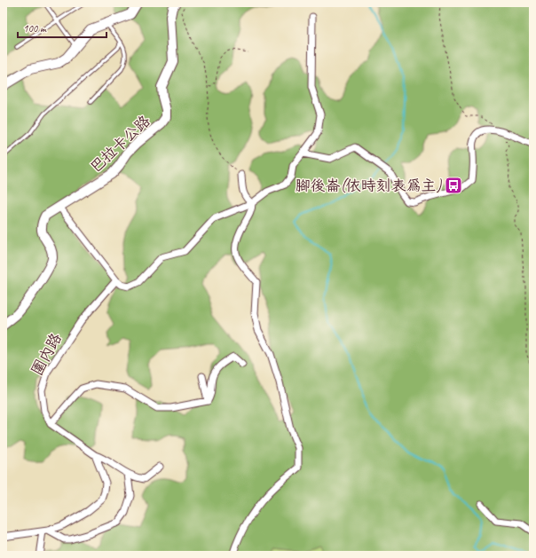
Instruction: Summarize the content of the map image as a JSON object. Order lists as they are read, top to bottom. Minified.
{"streets":{"main road":["巴拉卡公路"],"street":["圍內路"]},"places":{"bus stop":["腳後崙(依時刻表為主)"]},"scale_bar":"100 m"}
